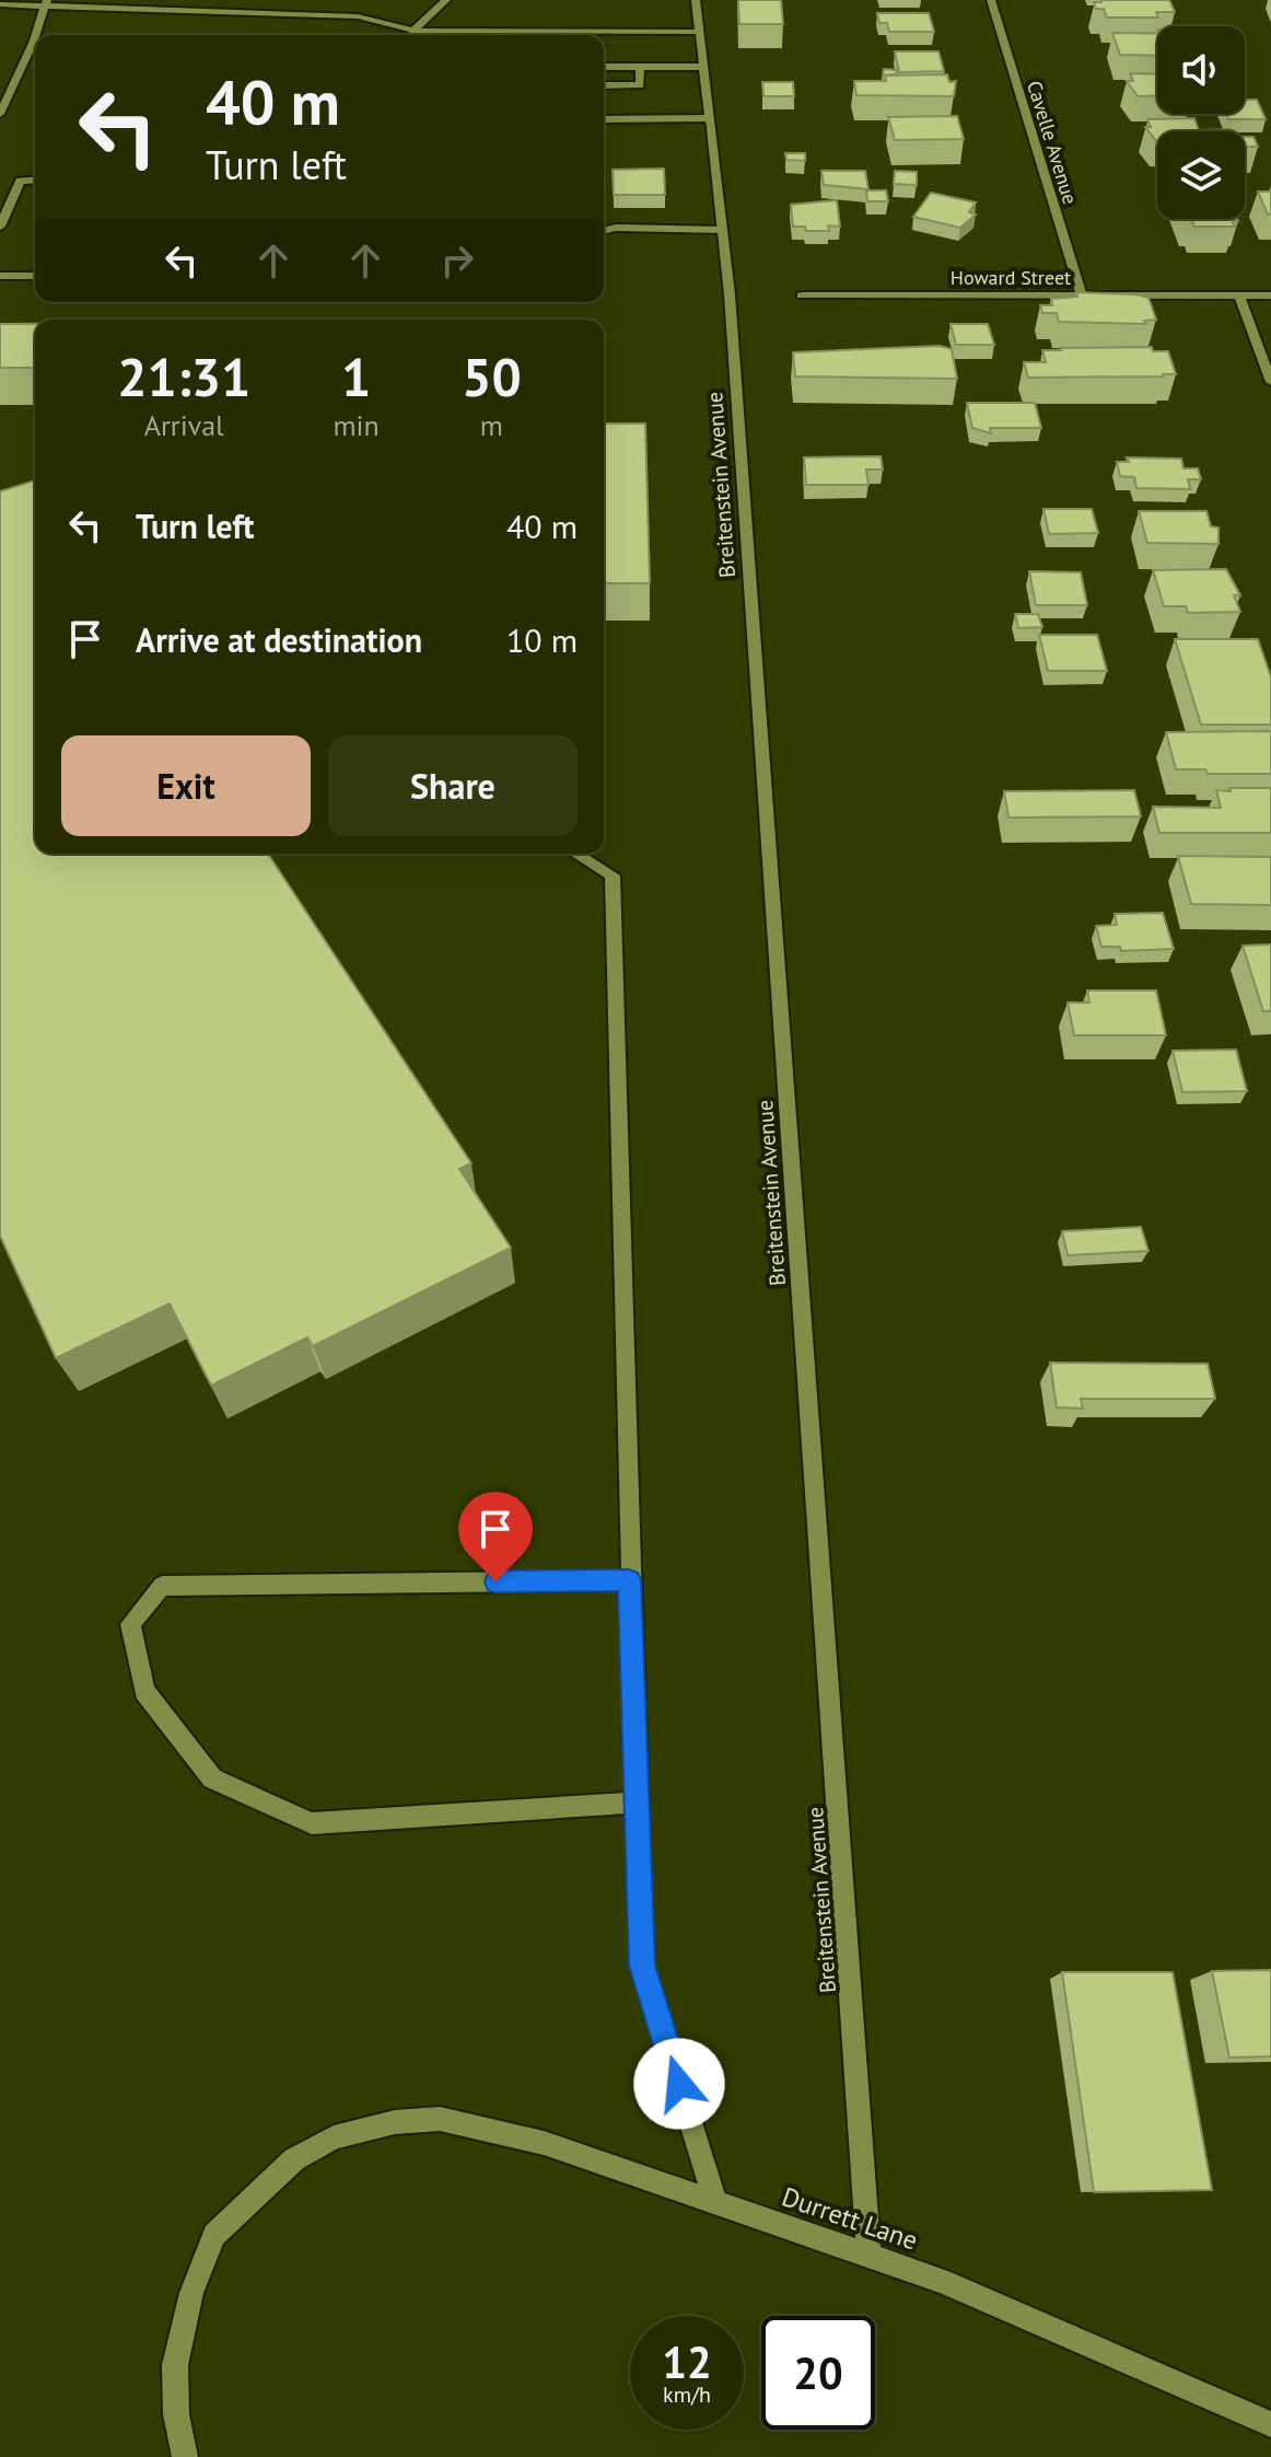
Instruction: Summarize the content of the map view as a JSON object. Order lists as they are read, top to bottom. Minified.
{"streets":{"street":["Cavelle Avenue","Howard Street","Breitenstein Avenue","Durrett Lane"]},"crossings":[["Cavelle Avenue","Howard Street"],["Breitenstein Avenue","Durrett Lane"]],"page":{"turn":["40 m","Turn left"],"eta":["21:31","Arrival","1","min","50","m"],"list":[{"name":"Turn left","value":"40 m"},{"name":"Arrive at destination","value":"10 m"}],"buttons":["Exit","Share"],"speed":"12 km/h","limit":"20"}}
